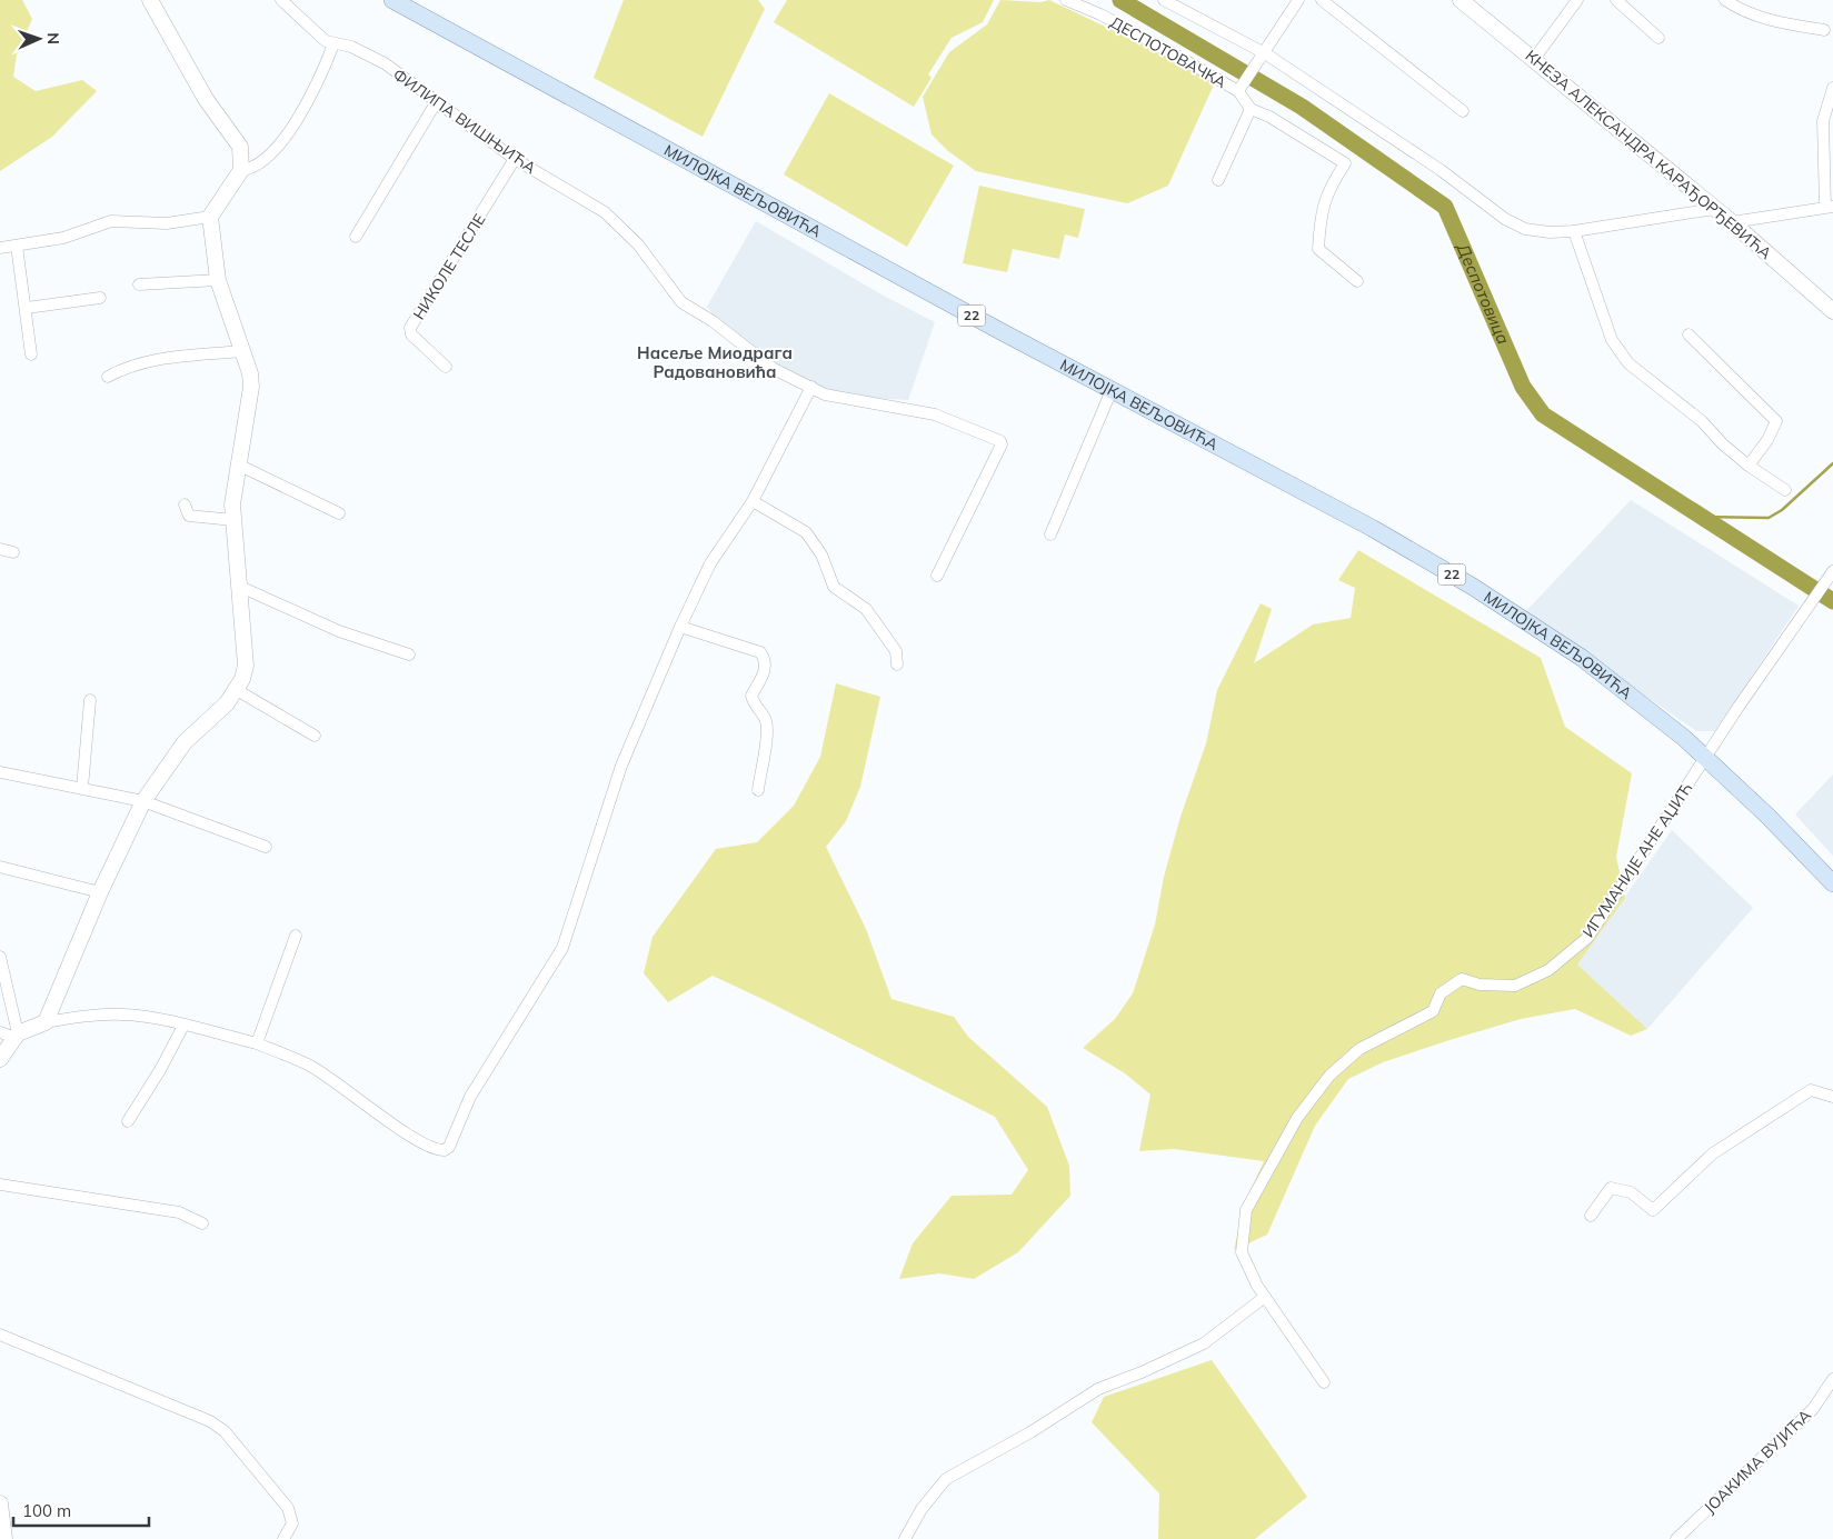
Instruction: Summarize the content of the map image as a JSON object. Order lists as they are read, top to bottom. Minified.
{"streets":{"main road":["МИЛОЈКА ВЕЉОВИЋА","22"],"street":["ДЕСПОТОВАЧКА","ФИЛИПА ВИШЊИЋА","КНЕЗА АЛЕКСАНДРА КАРАЂОРЂЕВИЋА","НИКОЛЕ ТЕСЛЕ","ИГУМАНИЈЕ АНЕ АЏИЋ","ЈОАКИМА ВУЈИЋА"]},"crossings":[["ФИЛИПА ВИШЊИЋА","НИКОЛЕ ТЕСЛЕ"],["МИЛОЈКА ВЕЉОВИЋА","ИГУМАНИЈЕ АНЕ АЏИЋ"]],"districts":["Насеље Миодрага Радовановића"],"water":["Деспотовица"],"scale_bar":"100 m","north":"right"}
